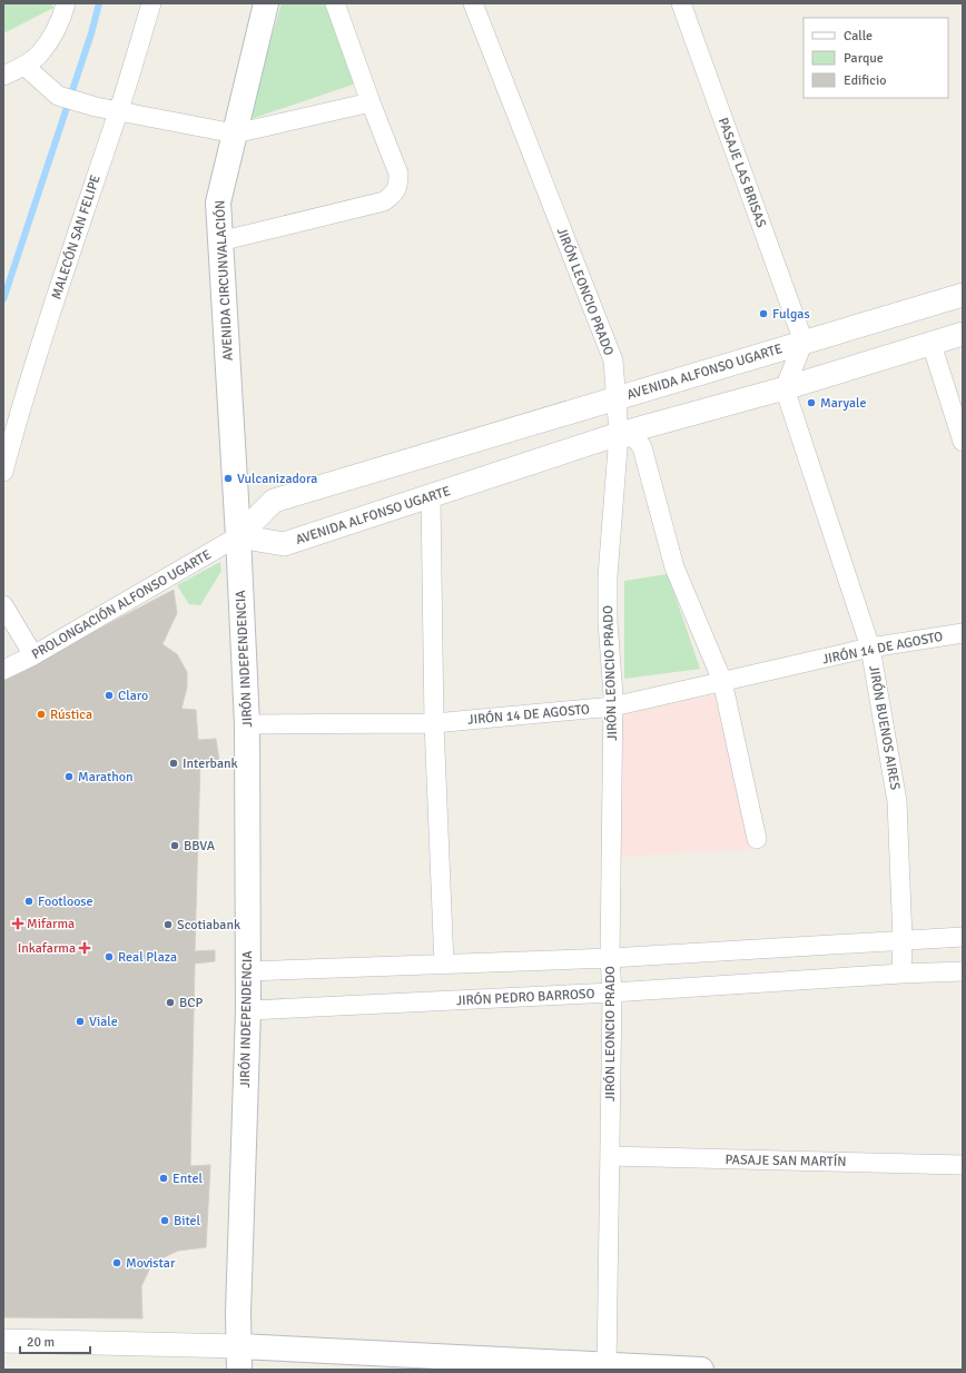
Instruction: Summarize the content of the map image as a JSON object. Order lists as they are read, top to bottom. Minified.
{"streets":{"main road":["AVENIDA CIRCUNVALACIÓN","JIRÓN INDEPENDENCIA"],"street":["PASAJE LAS BRISAS","MALECÓN SAN FELIPE","JIRÓN LEONCIO PRADO","AVENIDA ALFONSO UGARTE","PROLONGACIÓN ALFONSO UGARTE","JIRÓN 14 DE AGOSTO","JIRÓN BUENOS AIRES","JIRÓN PEDRO BARROSO","PASAJE SAN MARTÍN"]},"crossings":[["PASAJE LAS BRISAS","AVENIDA ALFONSO UGARTE"],["AVENIDA CIRCUNVALACIÓN","AVENIDA ALFONSO UGARTE"],["AVENIDA CIRCUNVALACIÓN","PROLONGACIÓN ALFONSO UGARTE"],["AVENIDA CIRCUNVALACIÓN","JIRÓN INDEPENDENCIA"],["JIRÓN LEONCIO PRADO","AVENIDA ALFONSO UGARTE"],["JIRÓN LEONCIO PRADO","JIRÓN 14 DE AGOSTO"],["JIRÓN LEONCIO PRADO","JIRÓN PEDRO BARROSO"],["JIRÓN LEONCIO PRADO","PASAJE SAN MARTÍN"],["AVENIDA ALFONSO UGARTE","PROLONGACIÓN ALFONSO UGARTE"],["AVENIDA ALFONSO UGARTE","JIRÓN INDEPENDENCIA"],["AVENIDA ALFONSO UGARTE","JIRÓN BUENOS AIRES"],["PROLONGACIÓN ALFONSO UGARTE","JIRÓN INDEPENDENCIA"],["JIRÓN 14 DE AGOSTO","JIRÓN INDEPENDENCIA"],["JIRÓN 14 DE AGOSTO","JIRÓN BUENOS AIRES"],["JIRÓN INDEPENDENCIA","JIRÓN PEDRO BARROSO"],["JIRÓN BUENOS AIRES","JIRÓN PEDRO BARROSO"]],"places":{"other":["Fulgas","Maryale","Vulcanizadora","Claro","Rústica","Interbank","Marathon","BBVA","Footloose","Scotiabank","Real Plaza","BCP","Viale","Entel","Bitel","Movistar"],"health":["Mifarma","Inkafarma"]},"legend":["Calle","Parque","Edificio"],"scale_bar":"20 m"}
